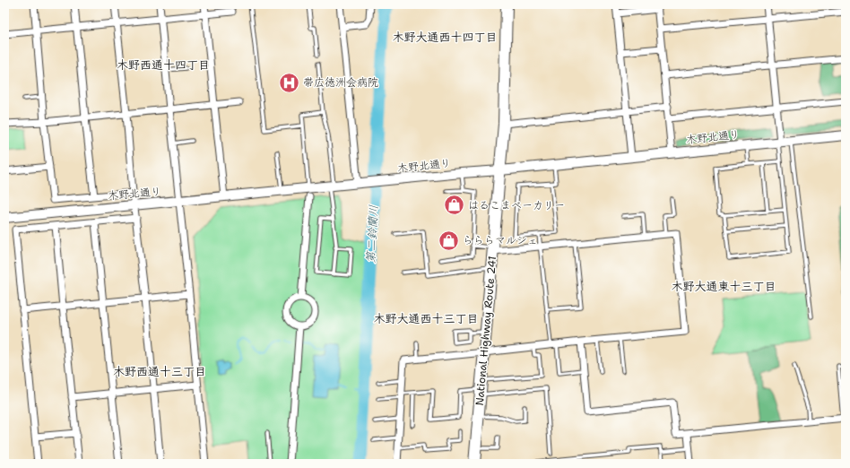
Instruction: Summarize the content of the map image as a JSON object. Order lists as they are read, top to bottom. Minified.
{"streets":{"highway":["National Highway Route 241"],"street":["木野北通り"]},"crossings":[["木野北通り","National Highway Route 241"]],"districts":["木野大通西十四丁目","木野西通十四丁目","木野大通東十三丁目","木野大通西十三丁目","木野西通十三丁目"],"water":["第二鈴蘭川"],"places":{"hospital":["帯広徳洲会病院"],"shop":["はるこまベーカリー","らららマルシェ"]}}
